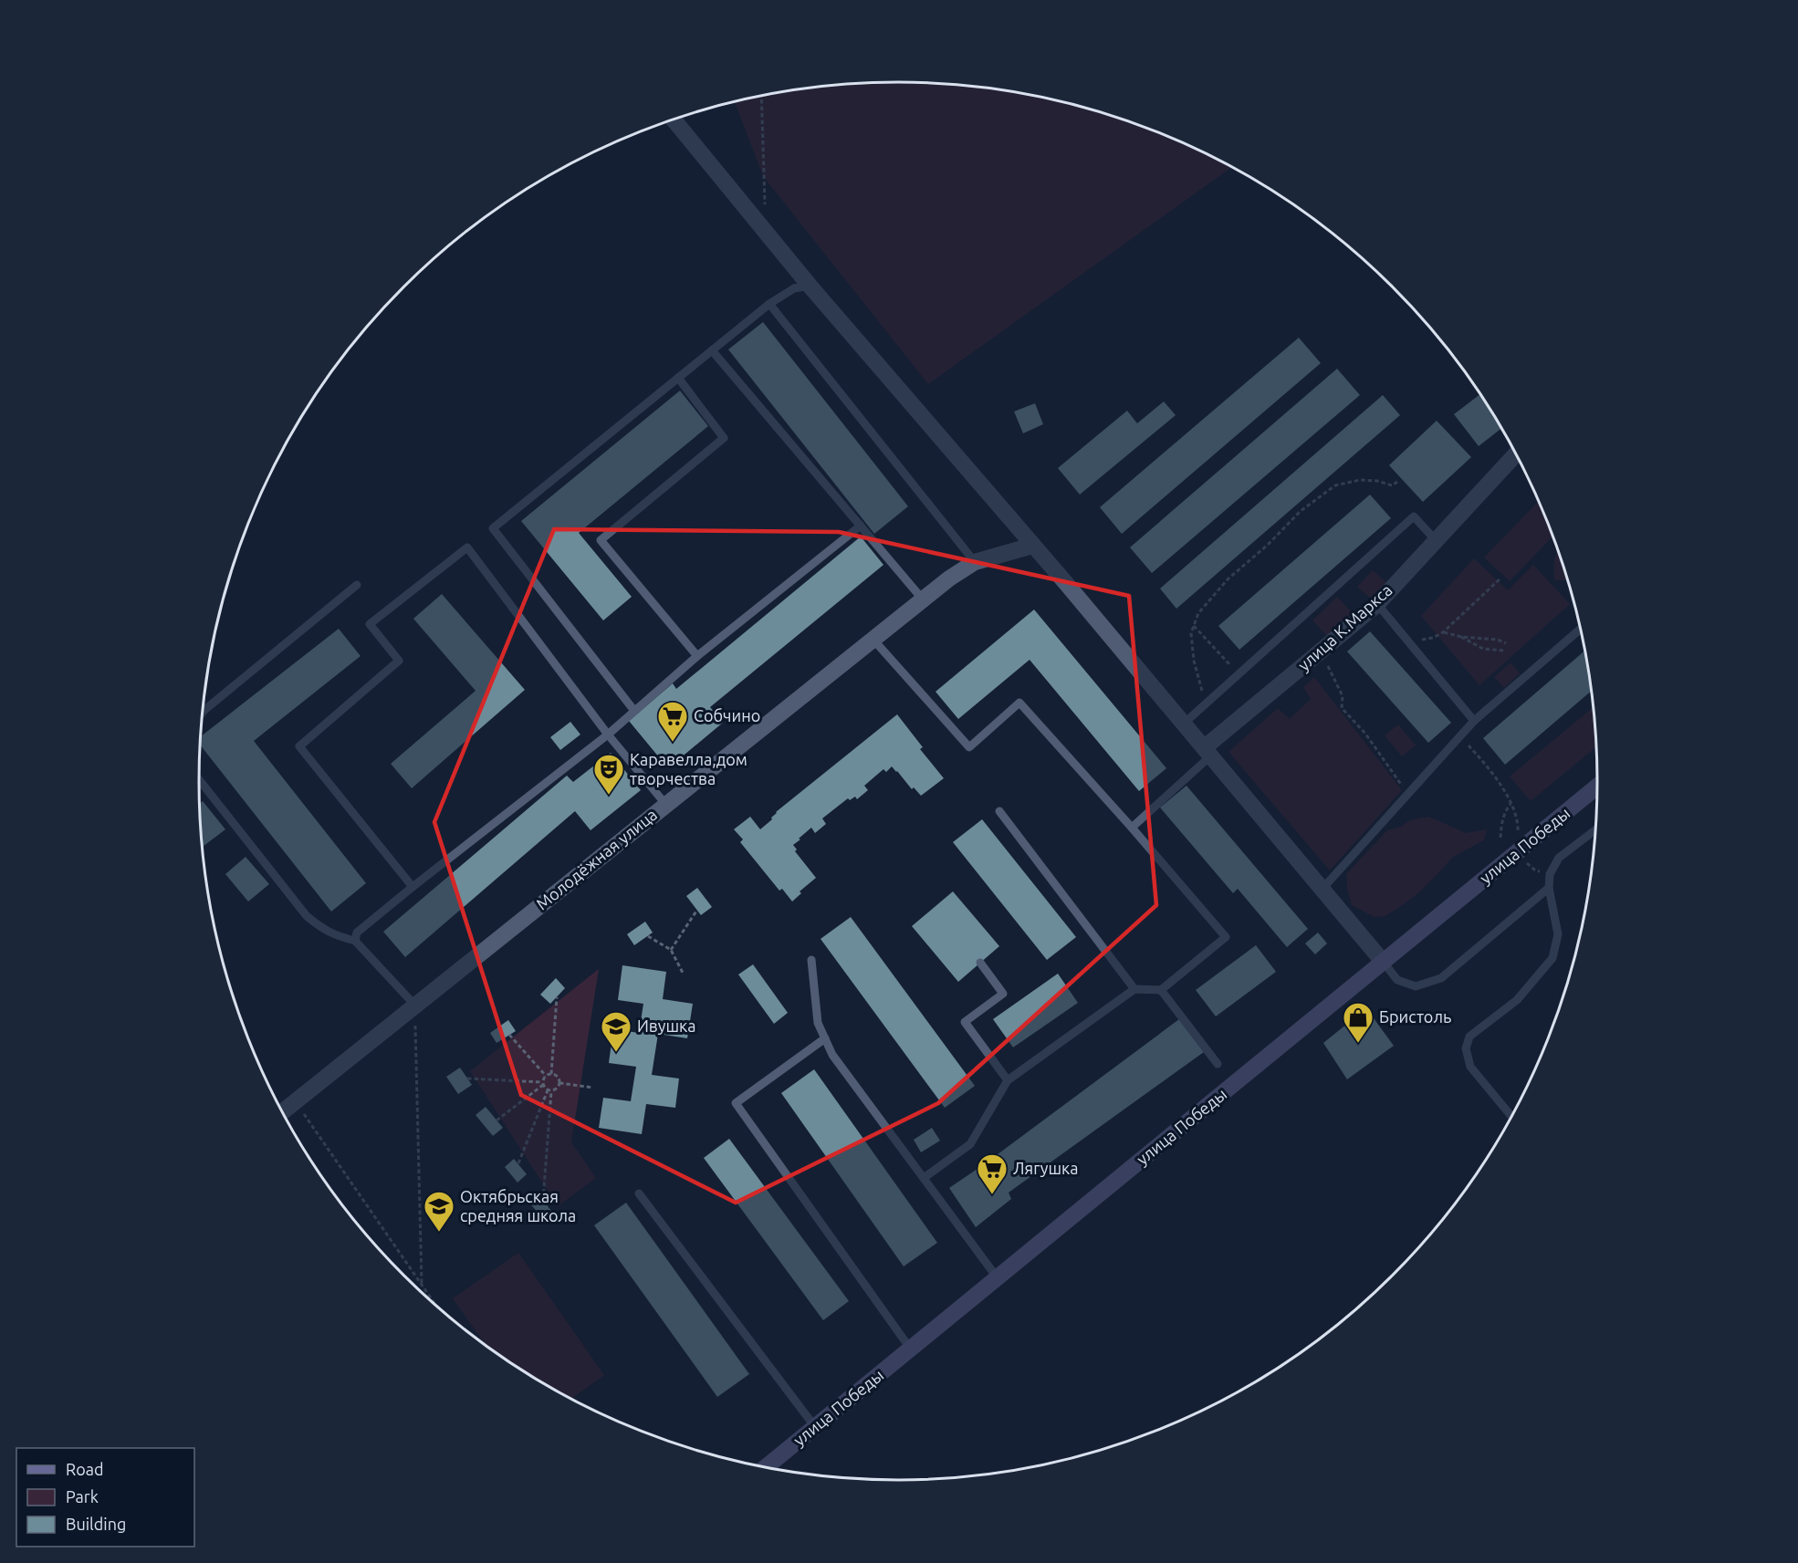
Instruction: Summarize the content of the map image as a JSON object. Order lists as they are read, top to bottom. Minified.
{"streets":{"street":["улица К.Маркса","улица Победы","Молодёжная улица"]},"places":{"supermarket":["Собчино","Лягушка"],"theatre":["Каравелла,дом творчества"],"shop":["Бристоль"],"school or university":["Ивушка","Октябрьская средняя школа"]},"legend":["Road","Park","Building"]}
